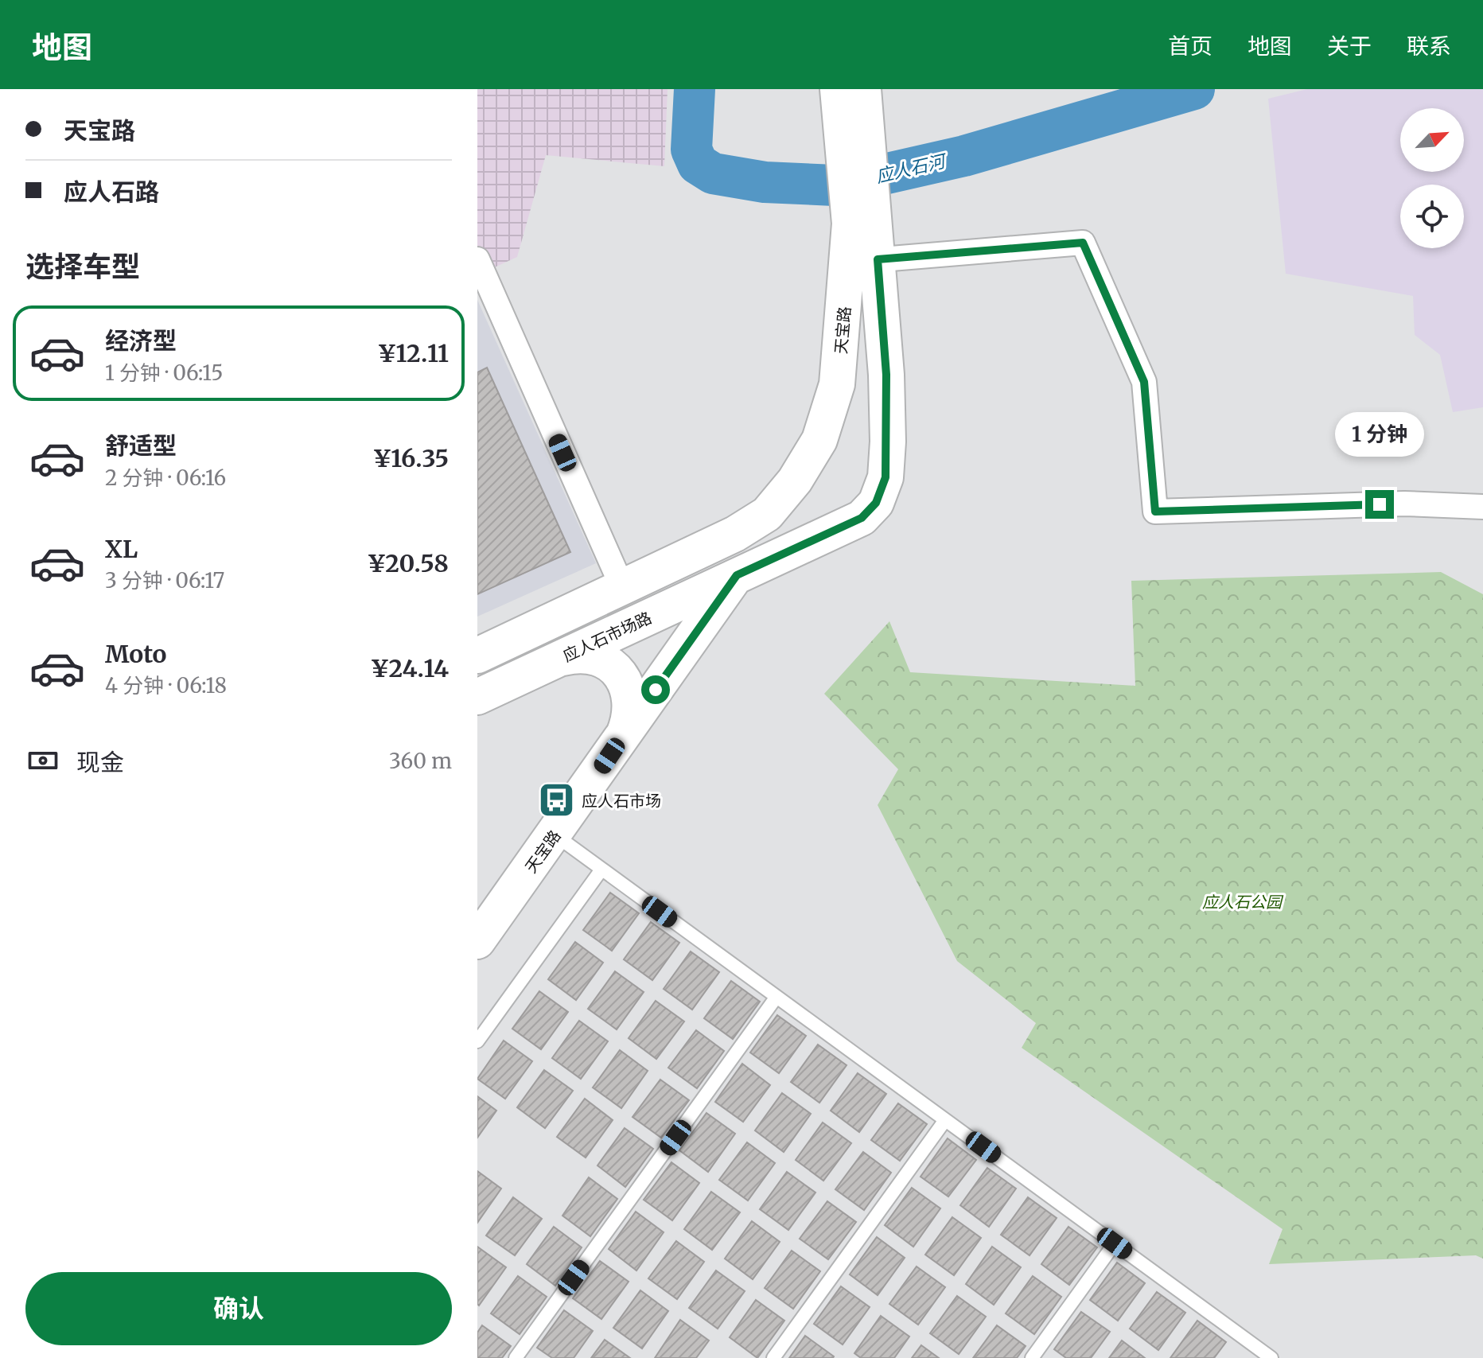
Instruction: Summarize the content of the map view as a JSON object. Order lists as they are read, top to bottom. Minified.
{"streets":{"street":["天宝路","应人石市场路"]},"crossings":[["天宝路","应人石市场路"]],"water":["应人石河"],"parks":["应人石公园"],"places":{"bus stop":["应人石市场"]},"north":"top right","page":{"header":"地图","nav":["首页","地图","关于","联系"],"banner":["天宝路","应人石路"],"heading":"选择车型","list":[{"name":"经济型","note":"1 分钟 · 06:15","value":"¥12.11"},{"name":"舒适型","note":"2 分钟 · 06:16","value":"¥16.35"},{"name":"XL","note":"3 分钟 · 06:17","value":"¥20.58"},{"name":"Moto","note":"4 分钟 · 06:18","value":"¥24.14"}],"bubble":"1 分钟","pay":["现金","360 m"],"buttons":"确认"}}
